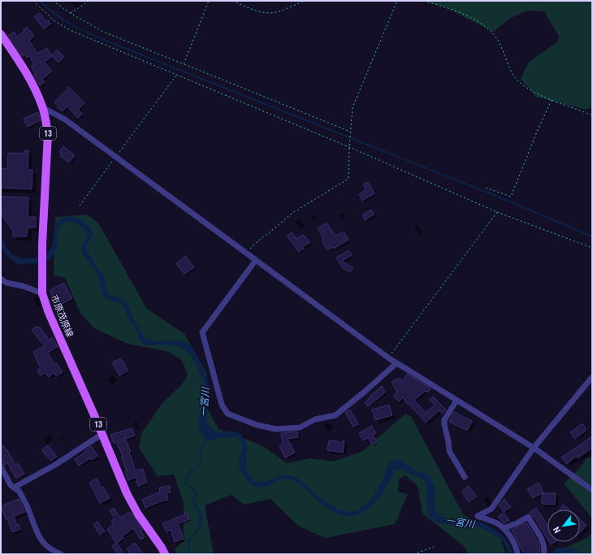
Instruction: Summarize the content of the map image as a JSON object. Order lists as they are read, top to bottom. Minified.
{"streets":{"main road":["13","市原茂原線"]},"water":["一宮川"],"north":"bottom left"}
